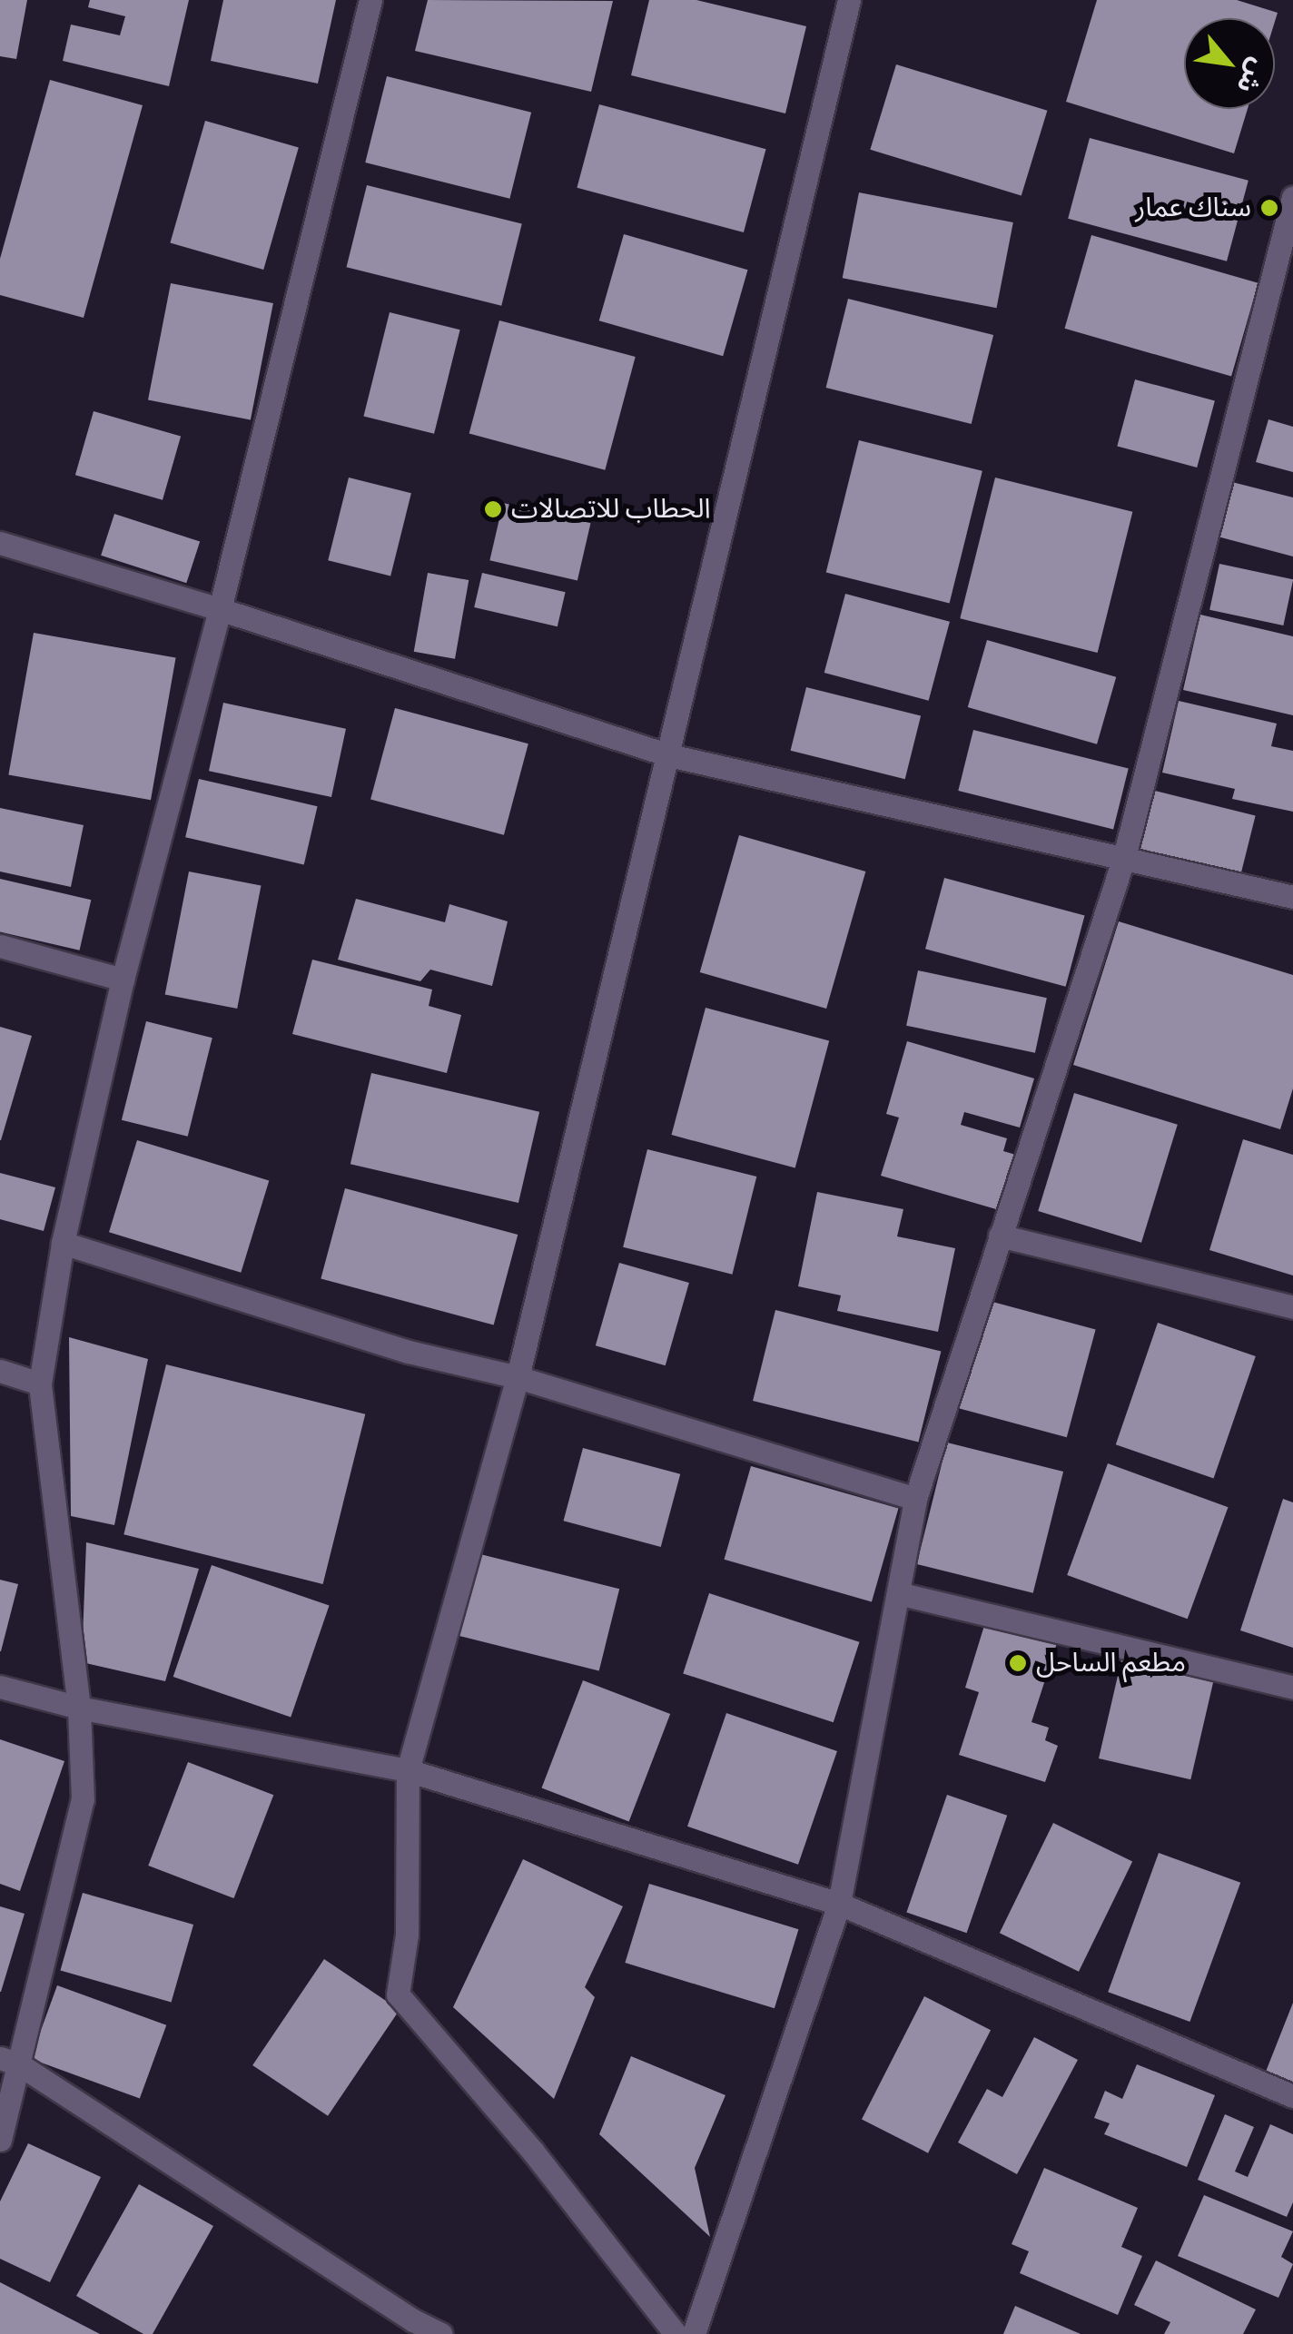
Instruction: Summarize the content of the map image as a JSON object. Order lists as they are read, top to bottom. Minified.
{"places":["سناك عمار","الحطاب للاتصالات","مطعم الساحل"],"north":"bottom right"}
